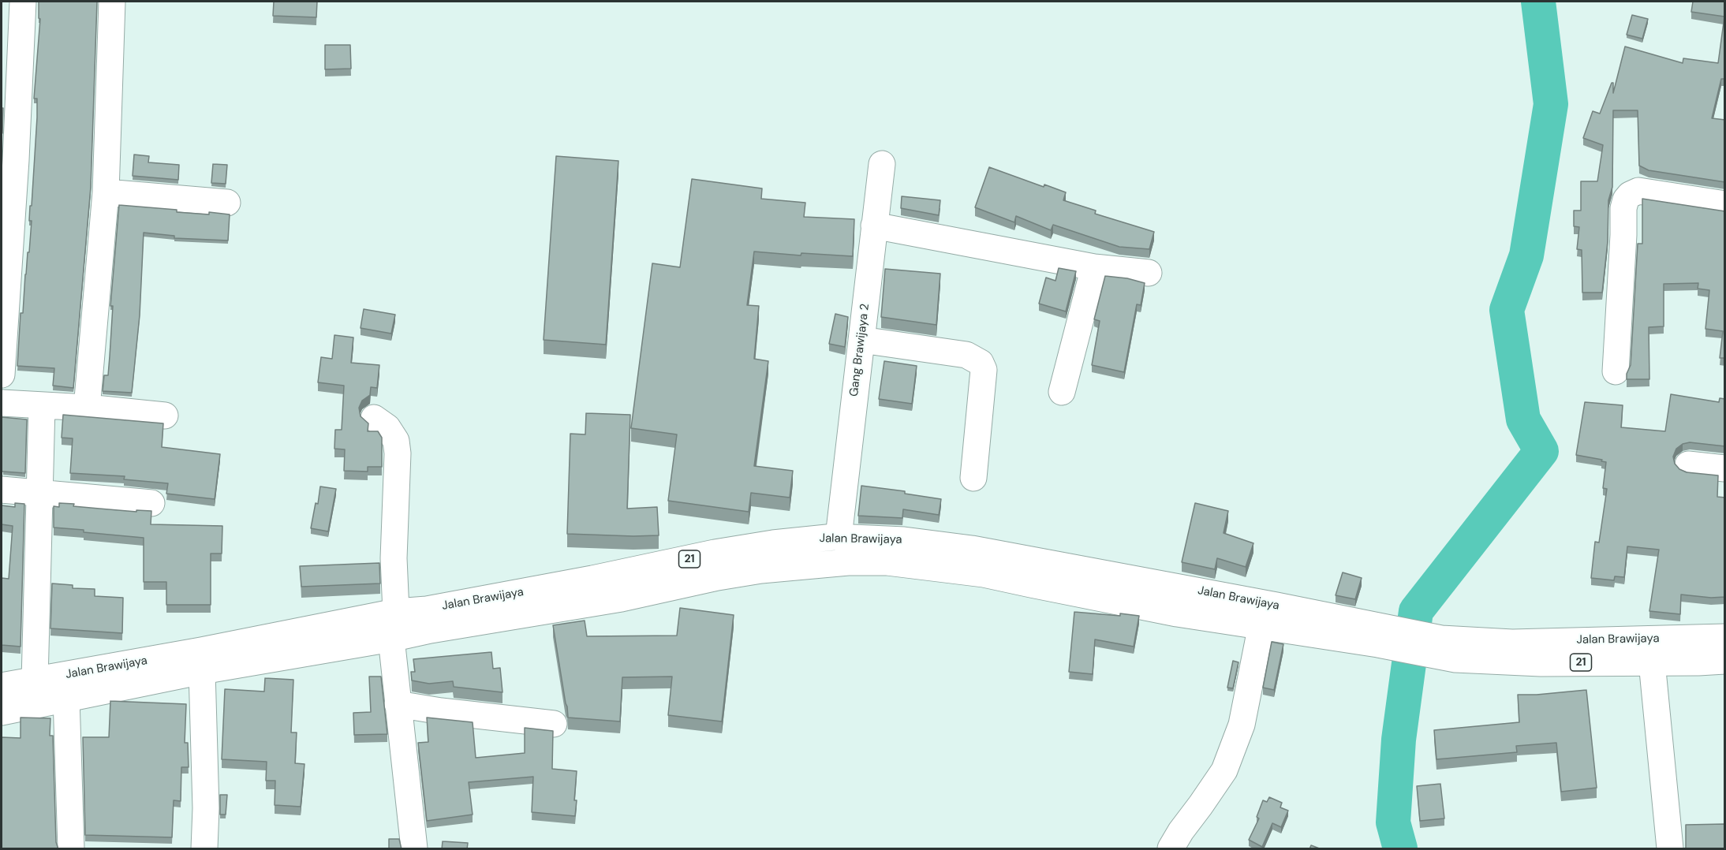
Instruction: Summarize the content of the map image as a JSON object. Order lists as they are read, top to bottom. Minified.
{"streets":{"main road":["Gang Brawijaya 2","Jalan Brawijaya","21"]},"crossings":[["Gang Brawijaya 2","Jalan Brawijaya"]]}
